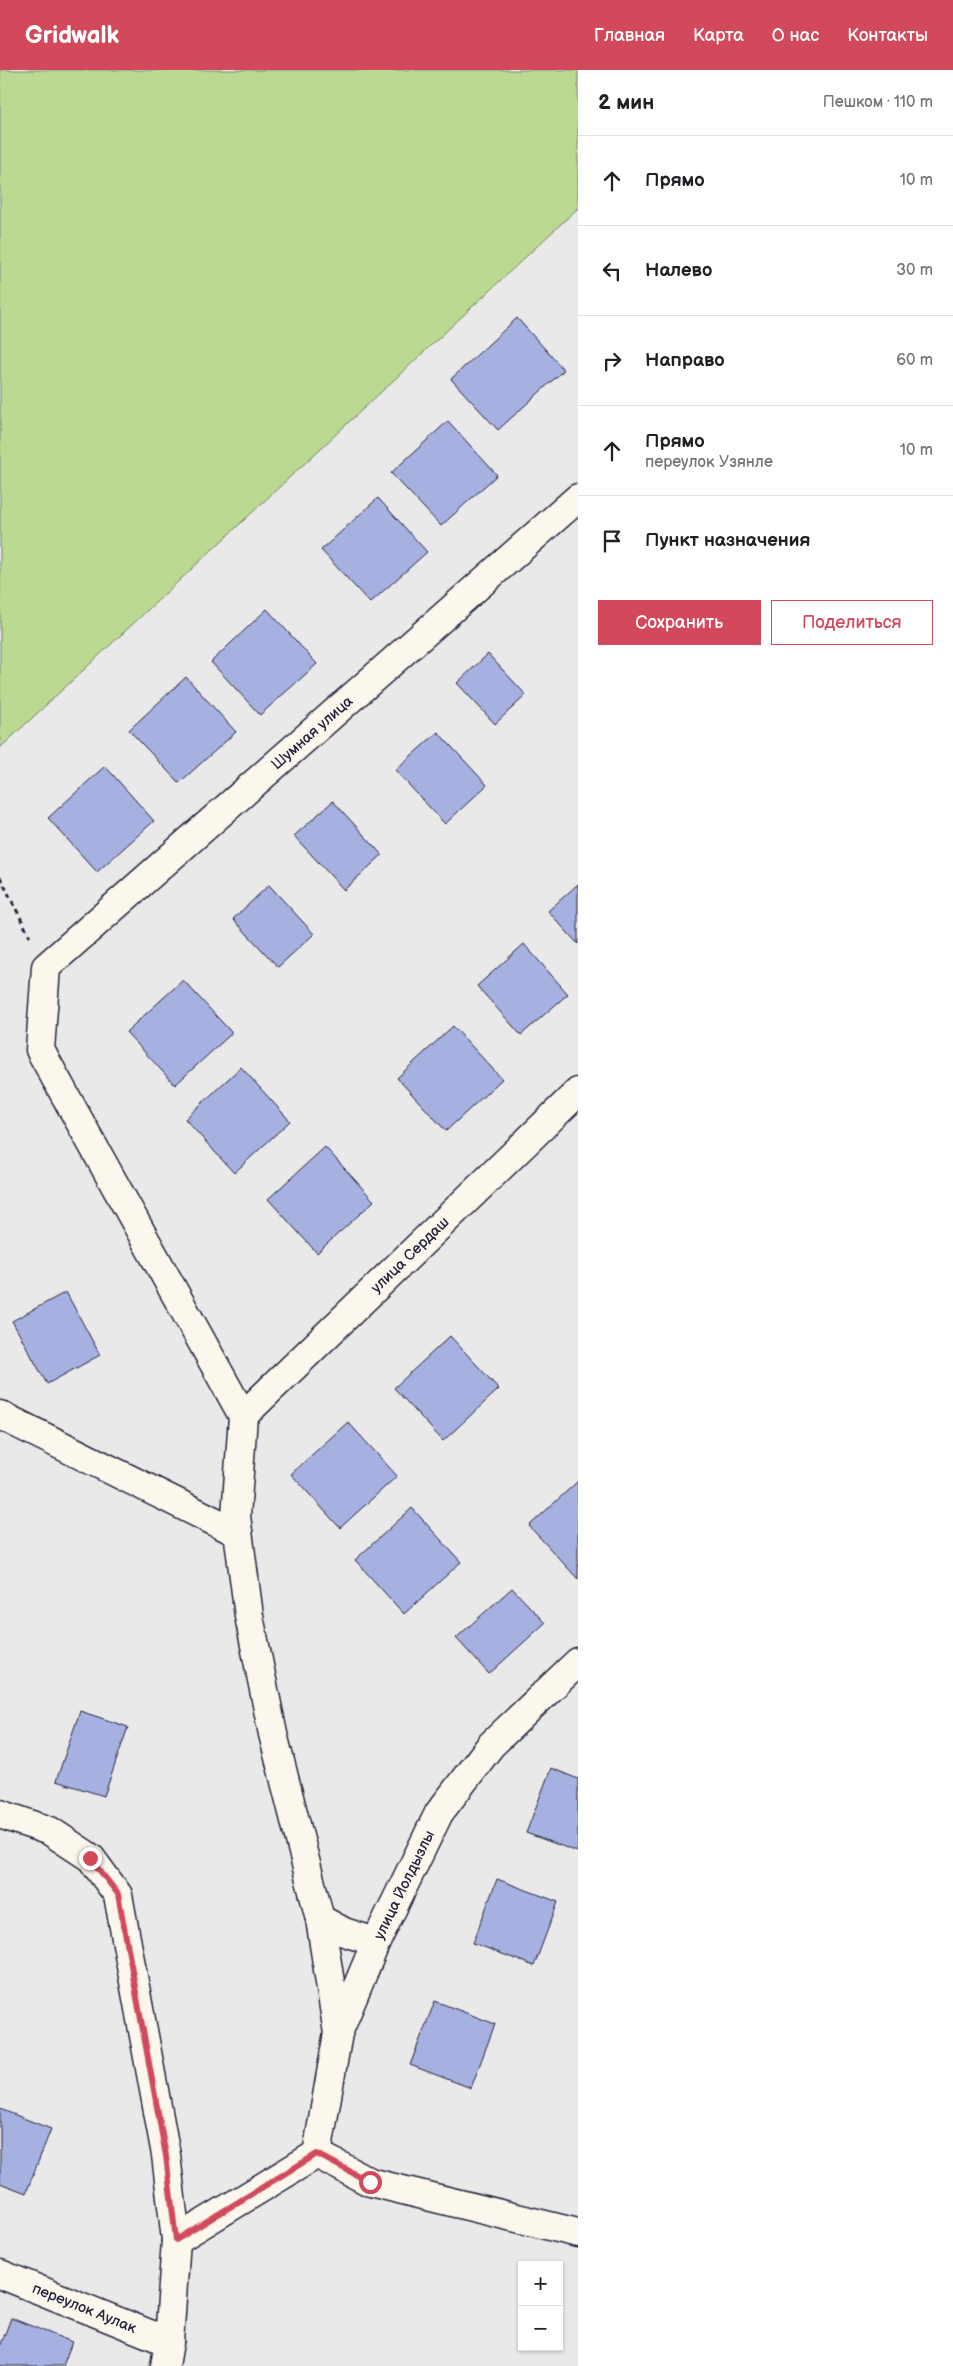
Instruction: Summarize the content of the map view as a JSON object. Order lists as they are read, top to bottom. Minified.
{"streets":{"street":["Шумная улица","улица Сердаш","улица Йолдызлы","переулок Аулак"]},"page":{"header":"Gridwalk","nav":["Главная","Карта","О нас","Контакты"],"heading":["2 мин","Пешком · 110 m"],"list":[["Прямо","10 m"],["Налево","30 m"],["Направо","60 m"],["Прямо","переулок Узянле","10 m"],"Пункт назначения"],"buttons":["Сохранить","Поделиться"],"map_buttons":["+","−"]}}
